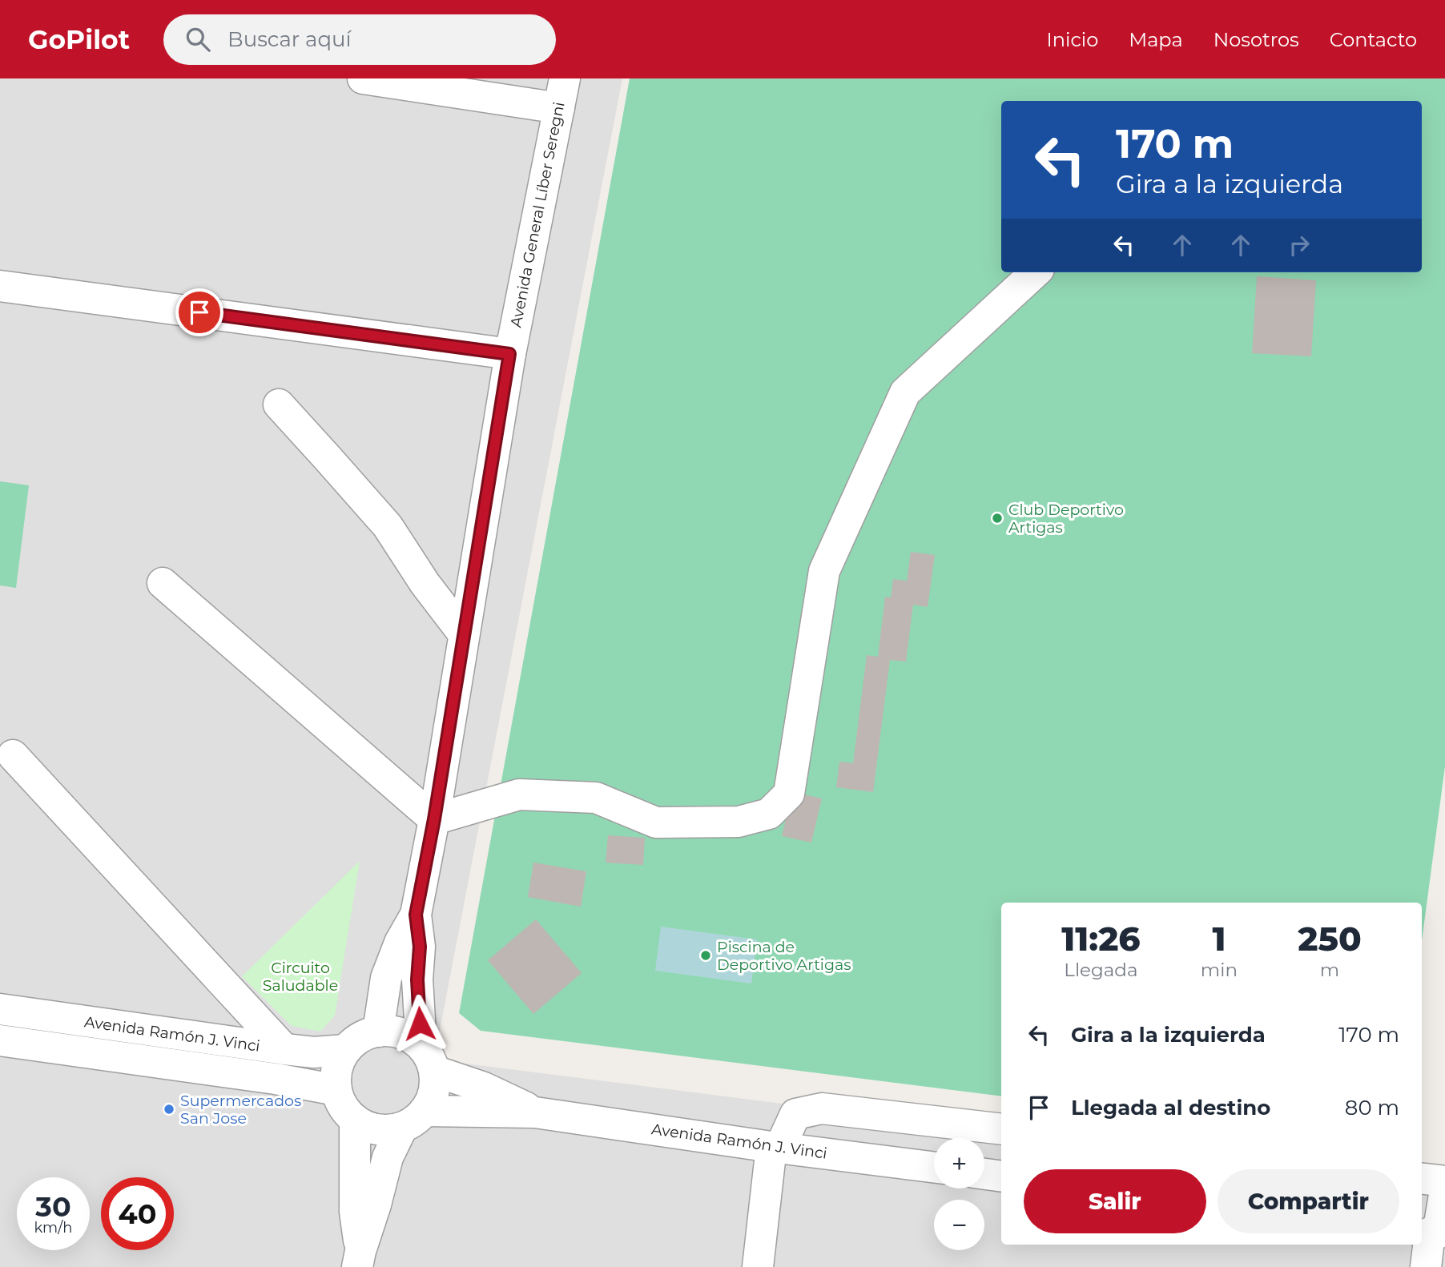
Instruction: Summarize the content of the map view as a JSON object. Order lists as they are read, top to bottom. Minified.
{"streets":{"street":["Avenida General Líber Seregni","Avenida Ramón J. Vinci"]},"crossings":[["Avenida General Líber Seregni","Avenida Ramón J. Vinci"]],"parks":["Circuito Saludable"],"places":["Club Deportivo Artigas","Piscina de Deportivo Artigas","Supermercados San Jose"],"page":{"header":"GoPilot","search":"Buscar aquí","nav":["Inicio","Mapa","Nosotros","Contacto"],"turn":["170 m","Gira a la izquierda"],"eta":["11:26","Llegada","1","min","250","m"],"list":[{"name":"Gira a la izquierda","value":"170 m"},{"name":"Llegada al destino","value":"80 m"}],"map_buttons":["+","−"],"buttons":["Salir","Compartir"],"speed":"30 km/h","limit":"40"}}
